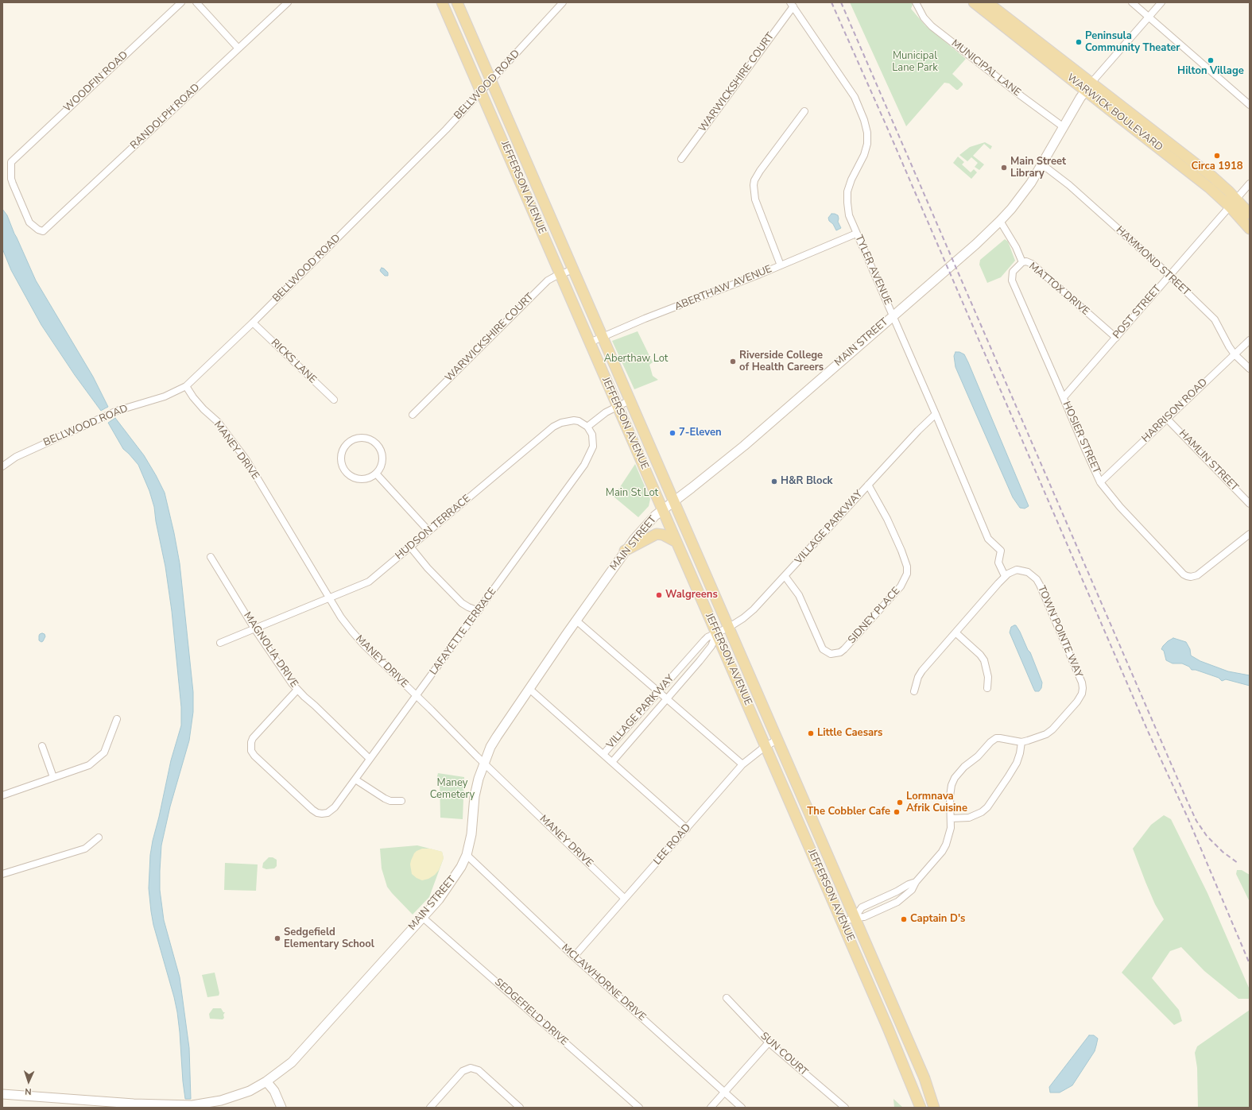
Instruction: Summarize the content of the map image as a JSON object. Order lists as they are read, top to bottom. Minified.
{"streets":{"main road":["WARWICK BOULEVARD","JEFFERSON AVENUE","MAIN STREET"],"street":["MUNICIPAL LANE","WOODFIN ROAD","WARWICKSHIRE COURT","BELLWOOD ROAD","RANDOLPH ROAD","HAMMOND STREET","TYLER AVENUE","ABERTHAW AVENUE","MATTOX DRIVE","POST STREET","RICKS LANE","HARRISON ROAD","HOSIER STREET","MANEY DRIVE","HAMLIN STREET","HUDSON TERRACE","VILLAGE PARKWAY","SIDNEY PLACE","LAFAYETTE TERRACE","TOWN POINTE WAY","MAGNOLIA DRIVE","LEE ROAD","MCLAWHORNE DRIVE","SEDGEFIELD DRIVE","SUN COURT"]},"crossings":[["MUNICIPAL LANE","MAIN STREET"],["WOODFIN ROAD","RANDOLPH ROAD"],["WARWICKSHIRE COURT","JEFFERSON AVENUE"],["WARWICKSHIRE COURT","TYLER AVENUE"],["BELLWOOD ROAD","JEFFERSON AVENUE"],["BELLWOOD ROAD","RICKS LANE"],["BELLWOOD ROAD","MANEY DRIVE"],["WARWICK BOULEVARD","POST STREET"],["WARWICK BOULEVARD","MAIN STREET"],["JEFFERSON AVENUE","ABERTHAW AVENUE"],["JEFFERSON AVENUE","MAIN STREET"],["JEFFERSON AVENUE","VILLAGE PARKWAY"],["JEFFERSON AVENUE","LEE ROAD"],["HAMMOND STREET","POST STREET"],["HAMMOND STREET","MAIN STREET"],["HAMMOND STREET","HARRISON ROAD"],["TYLER AVENUE","ABERTHAW AVENUE"],["TYLER AVENUE","MAIN STREET"],["TYLER AVENUE","VILLAGE PARKWAY"],["TYLER AVENUE","TOWN POINTE WAY"],["MATTOX DRIVE","POST STREET"],["MATTOX DRIVE","MAIN STREET"],["MATTOX DRIVE","HOSIER STREET"],["POST STREET","HOSIER STREET"],["MAIN STREET","MANEY DRIVE"],["MAIN STREET","MCLAWHORNE DRIVE"],["MAIN STREET","SEDGEFIELD DRIVE"],["HARRISON ROAD","HOSIER STREET"],["HARRISON ROAD","HAMLIN STREET"],["MANEY DRIVE","HUDSON TERRACE"],["MANEY DRIVE","LAFAYETTE TERRACE"],["MANEY DRIVE","LEE ROAD"],["HUDSON TERRACE","LAFAYETTE TERRACE"],["HUDSON TERRACE","MAGNOLIA DRIVE"],["VILLAGE PARKWAY","SIDNEY PLACE"],["LAFAYETTE TERRACE","MAGNOLIA DRIVE"],["LEE ROAD","MCLAWHORNE DRIVE"]],"parks":["Municipal Lane Park","Aberthaw Lot","Main St Lot","Maney Cemetery"],"places":["Peninsula Community Theater","Hilton Village","Circa 1918","Main Street Library","Riverside College of Health Careers","7-Eleven","H&R Block","Walgreens","Little Caesars","Lormnava Afrik Cuisine","The Cobbler Cafe","Captain D's","Sedgefield Elementary School"],"north":"bottom"}
